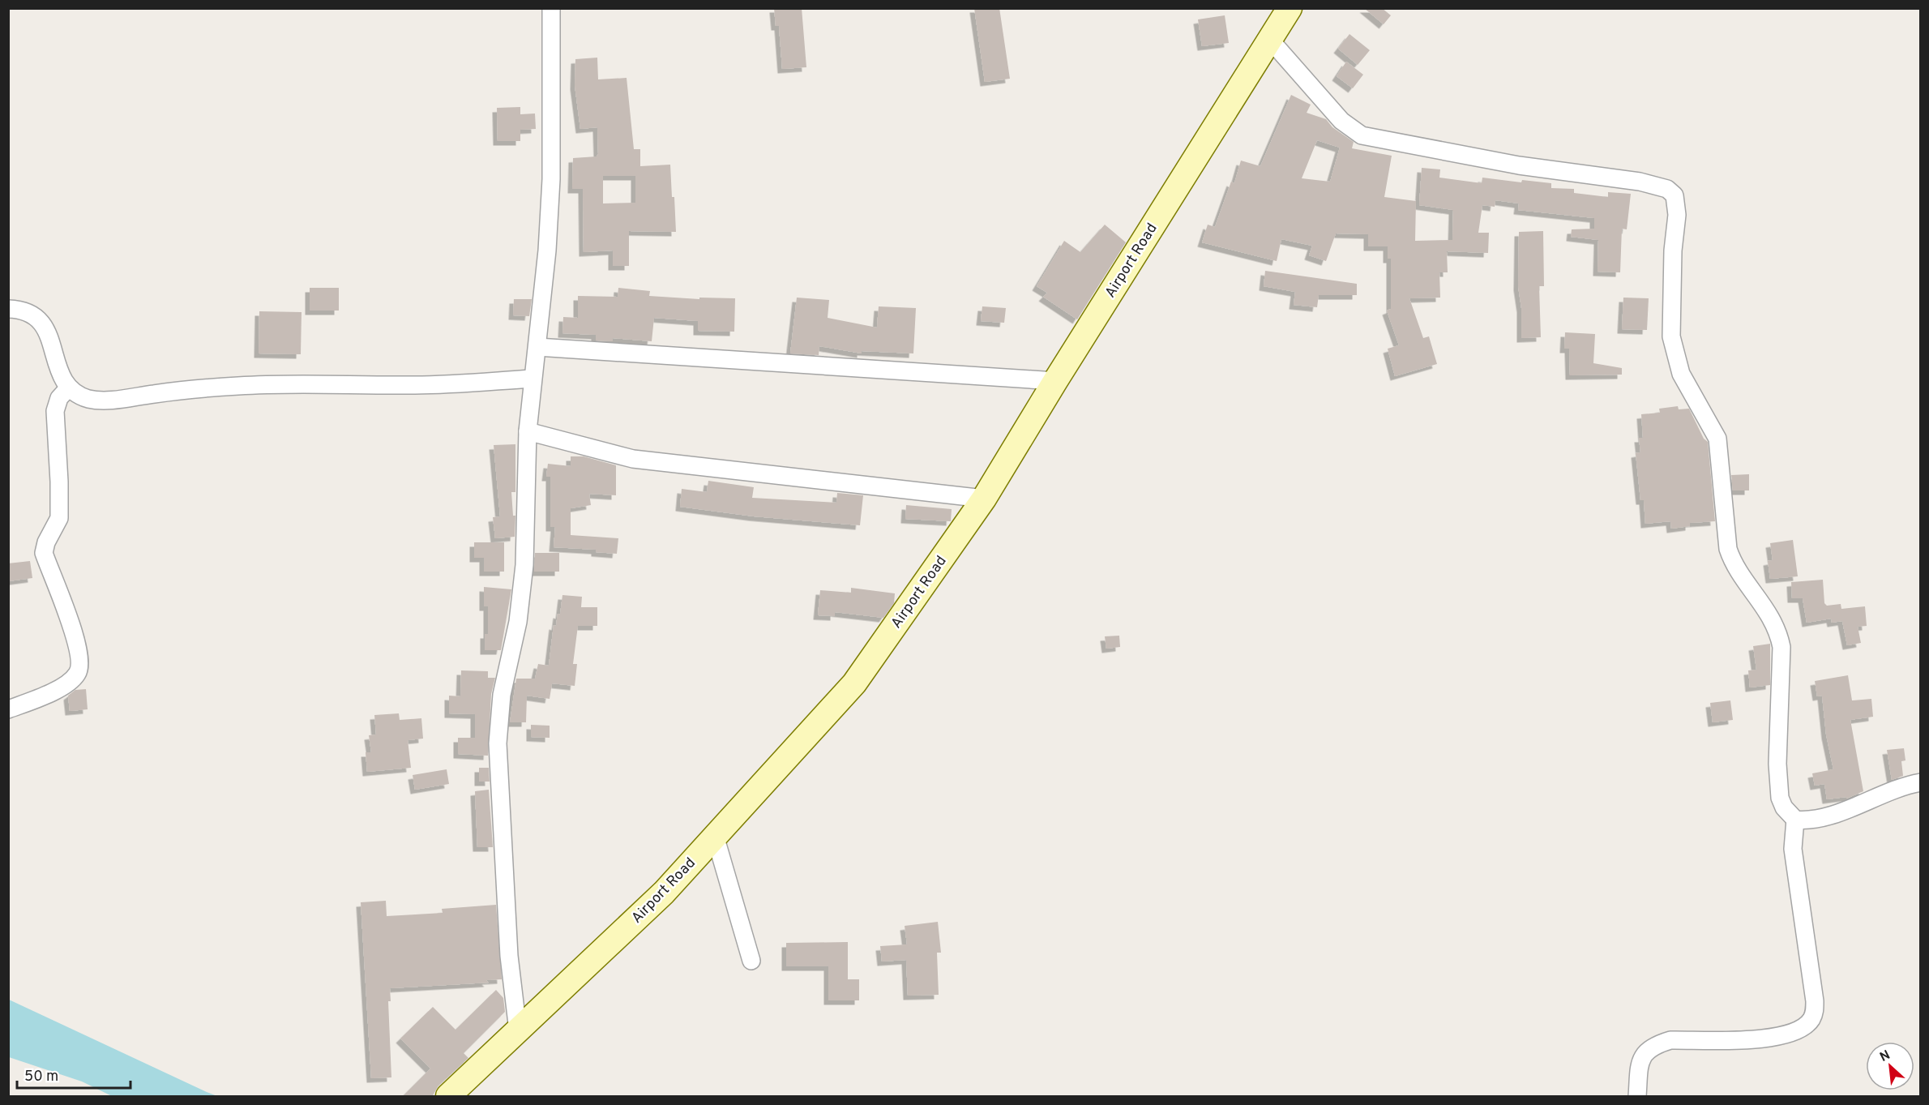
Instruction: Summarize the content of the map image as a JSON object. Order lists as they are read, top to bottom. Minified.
{"streets":{"main road":["Airport Road"]},"scale_bar":"50 m","north":"top left"}
